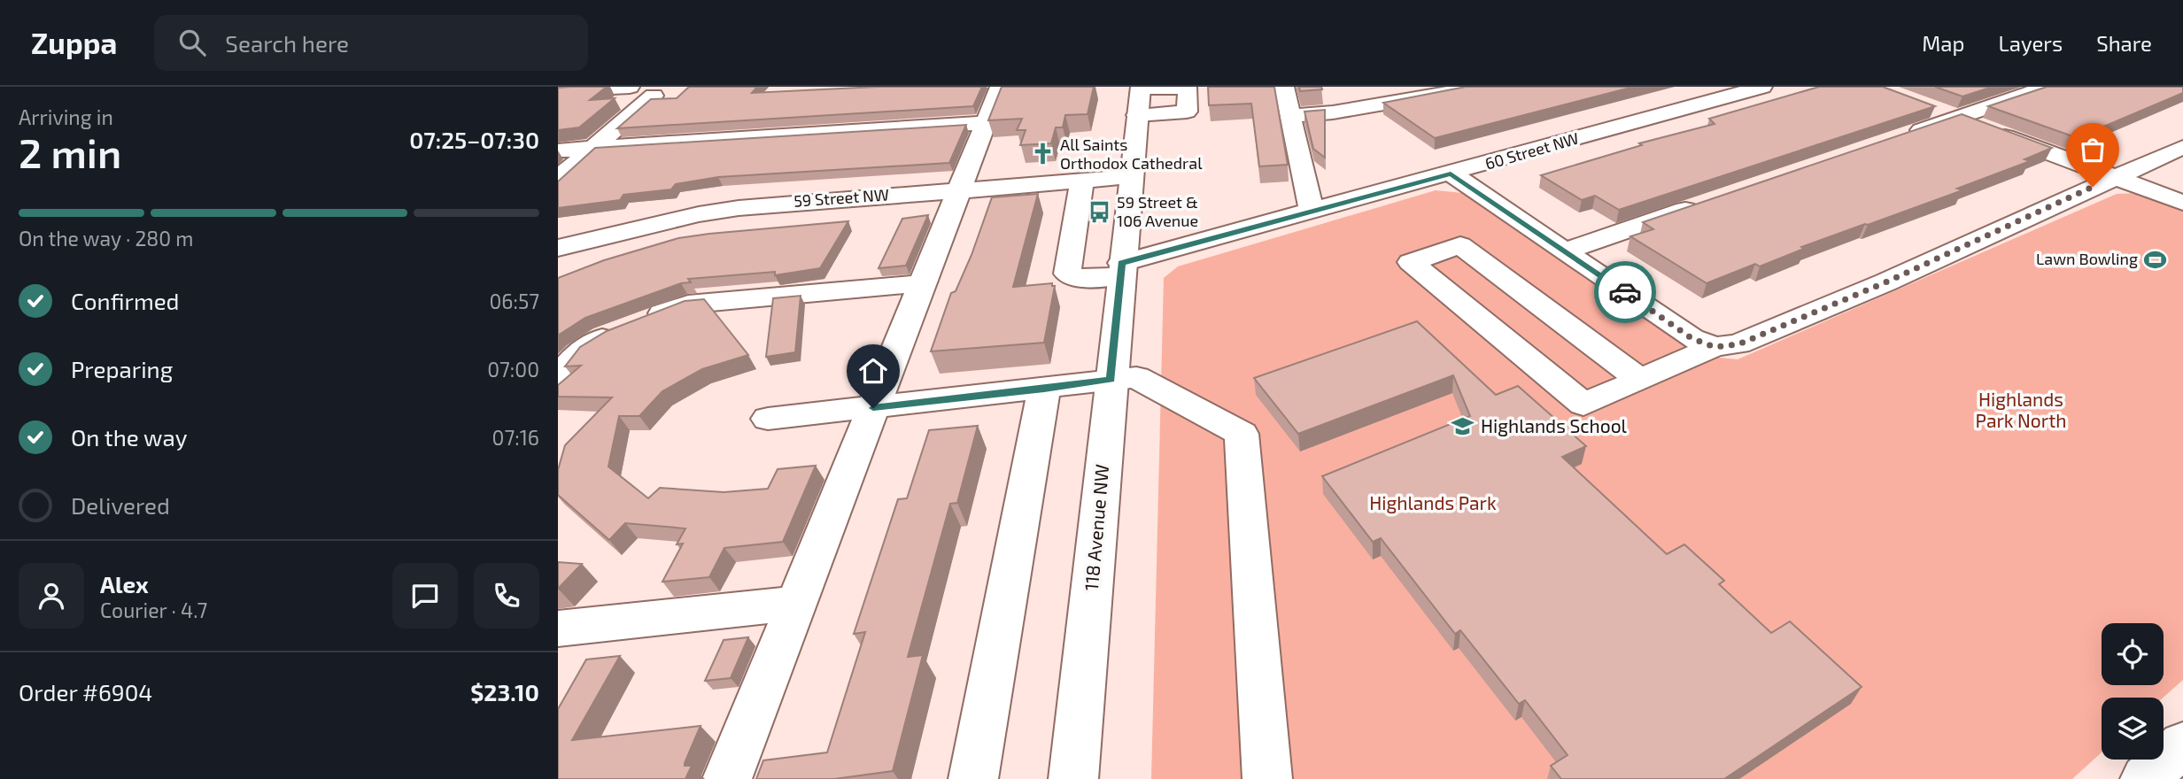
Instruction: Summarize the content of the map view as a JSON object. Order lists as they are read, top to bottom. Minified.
{"streets":{"street":["60 Street NW","59 Street NW","118 Avenue NW"]},"crossings":[["60 Street NW","118 Avenue NW"],["59 Street NW","118 Avenue NW"]],"parks":["Highlands Park North","Highlands Park"],"places":{"church":["All Saints Orthodox Cathedral"],"bus stop":["59 Street & 106 Avenue"],"sports":["Lawn Bowling"],"school or university":["Highlands School"]},"page":{"header":"Zuppa","search":"Search here","nav":["Map","Layers","Share"],"heading":["2 min","Arriving in","07:25–07:30"],"panel":["Alex","Courier · 4.7","Order #6904","$23.10"],"bar":"On the way · 280 m","list":[["Confirmed","06:57"],["Preparing","07:00"],["On the way","07:16"],"Delivered"]}}
